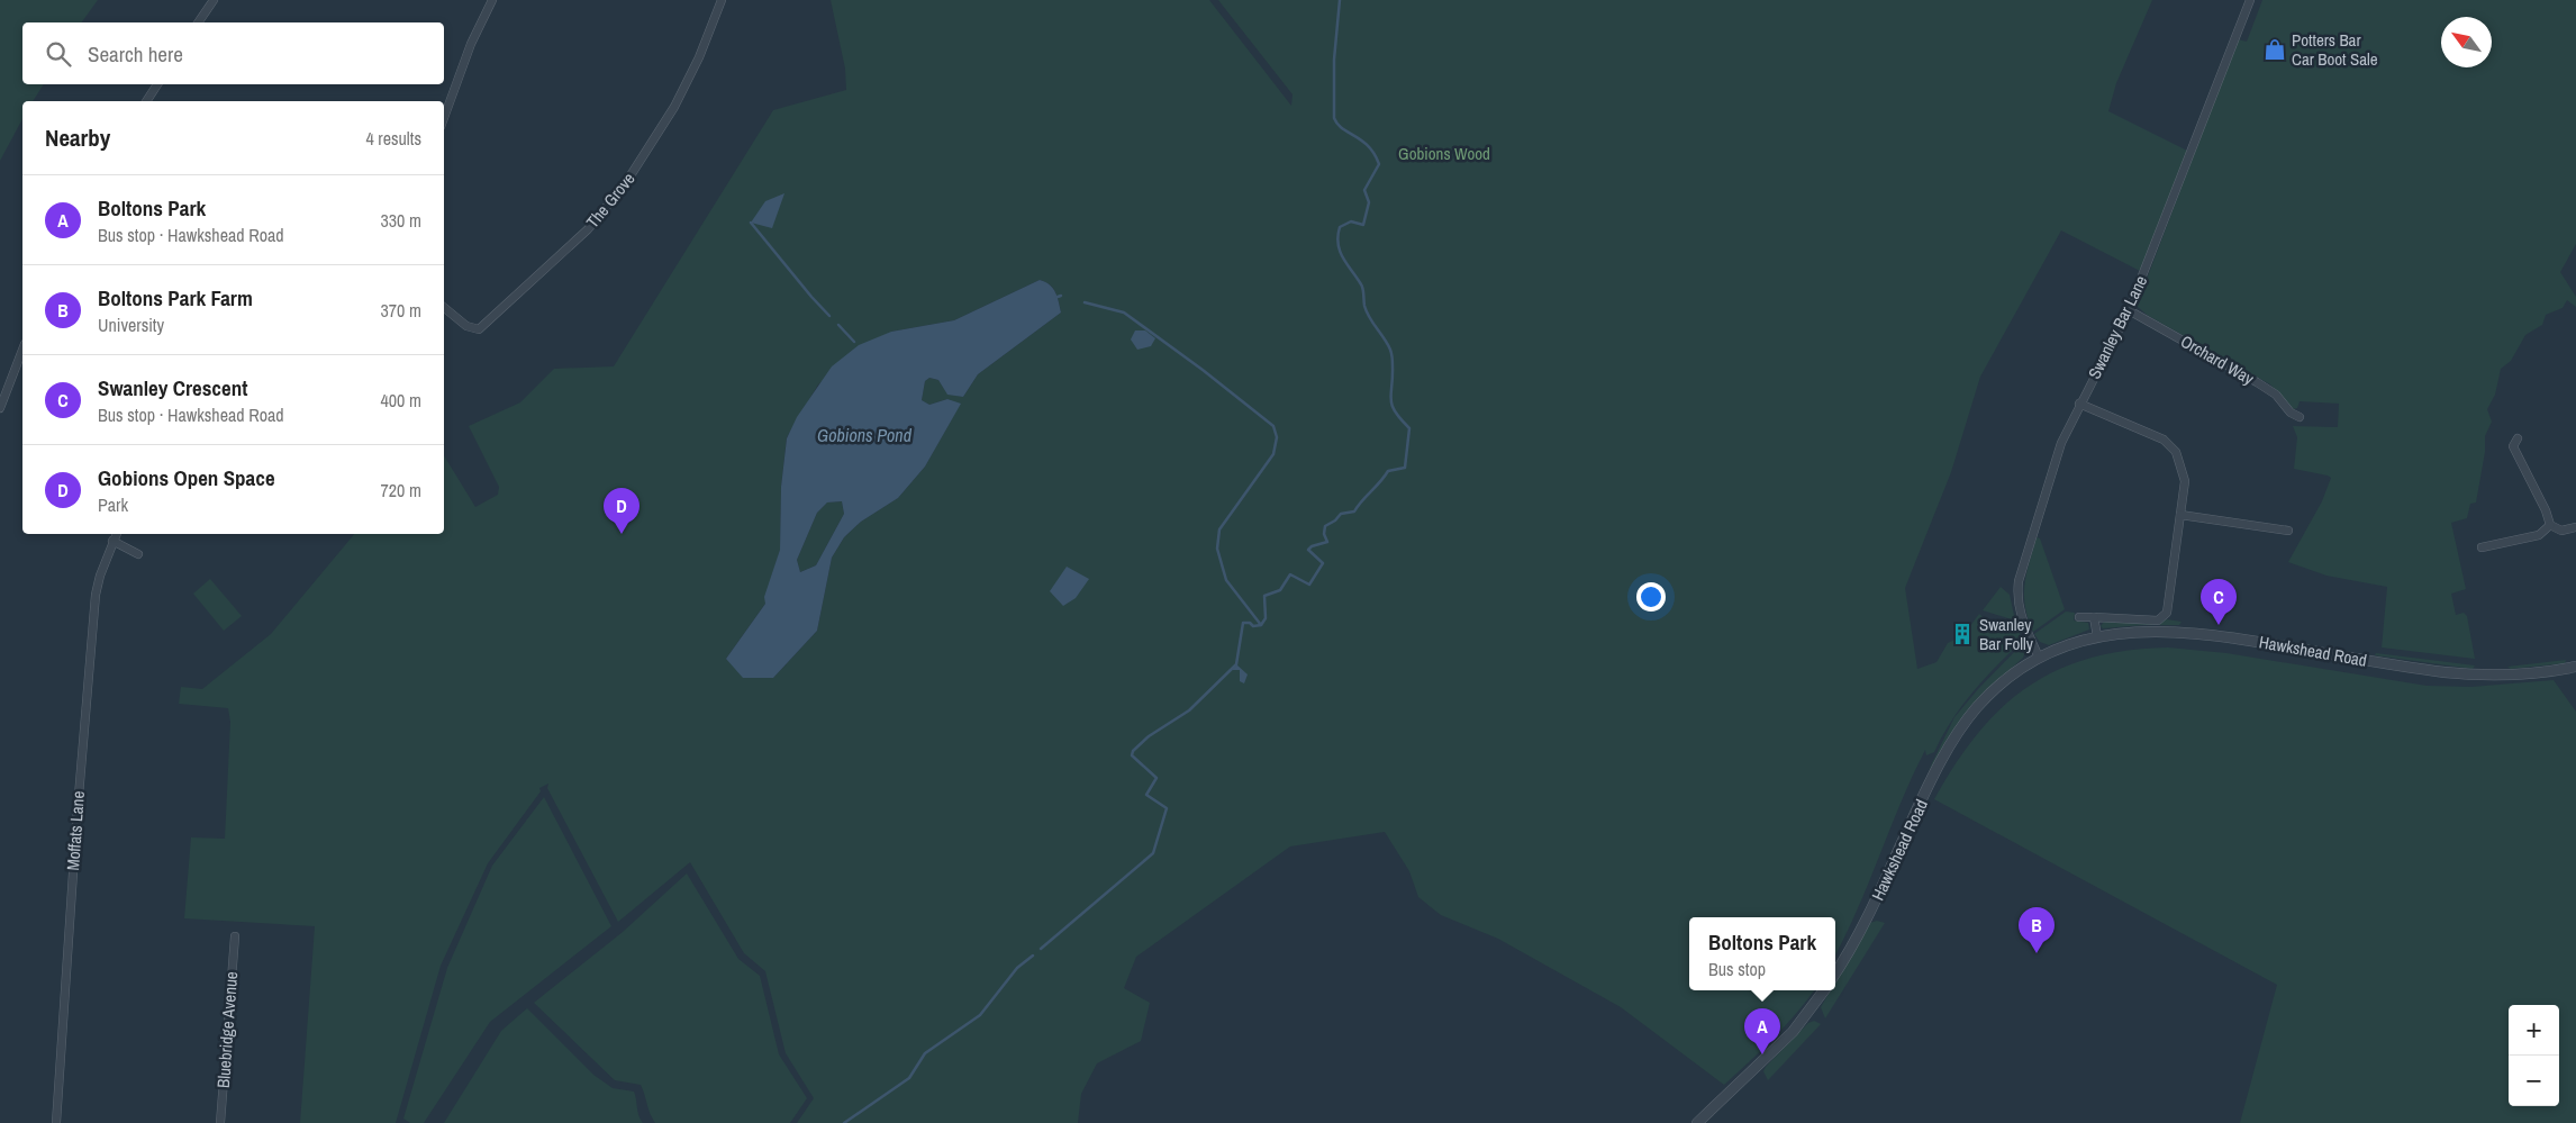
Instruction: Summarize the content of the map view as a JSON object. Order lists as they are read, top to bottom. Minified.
{"streets":{"street":["The Grove","Swanley Bar Lane","Orchard Way","Hawkshead Road","Moffats Lane","Bluebridge Avenue"]},"crossings":[["Swanley Bar Lane","Orchard Way"],["Swanley Bar Lane","Hawkshead Road"]],"water":["Gobions Pond"],"parks":["Gobions Wood"],"places":{"shop":["Potters Bar Car Boot Sale"],"building":["Swanley Bar Folly"]},"north":"top left","page":{"search":"Search here","heading":["Nearby","4 results"],"list":[{"mark":"A","name":"Boltons Park","note":"Bus stop · Hawkshead Road","value":"330 m"},{"mark":"B","name":"Boltons Park Farm","note":"University","value":"370 m"},{"mark":"C","name":"Swanley Crescent","note":"Bus stop · Hawkshead Road","value":"400 m"},{"mark":"D","name":"Gobions Open Space","note":"Park","value":"720 m"}],"pins":["D","C","B","A"],"popup":["Boltons Park","Bus stop"],"map_buttons":["+","−"]}}
